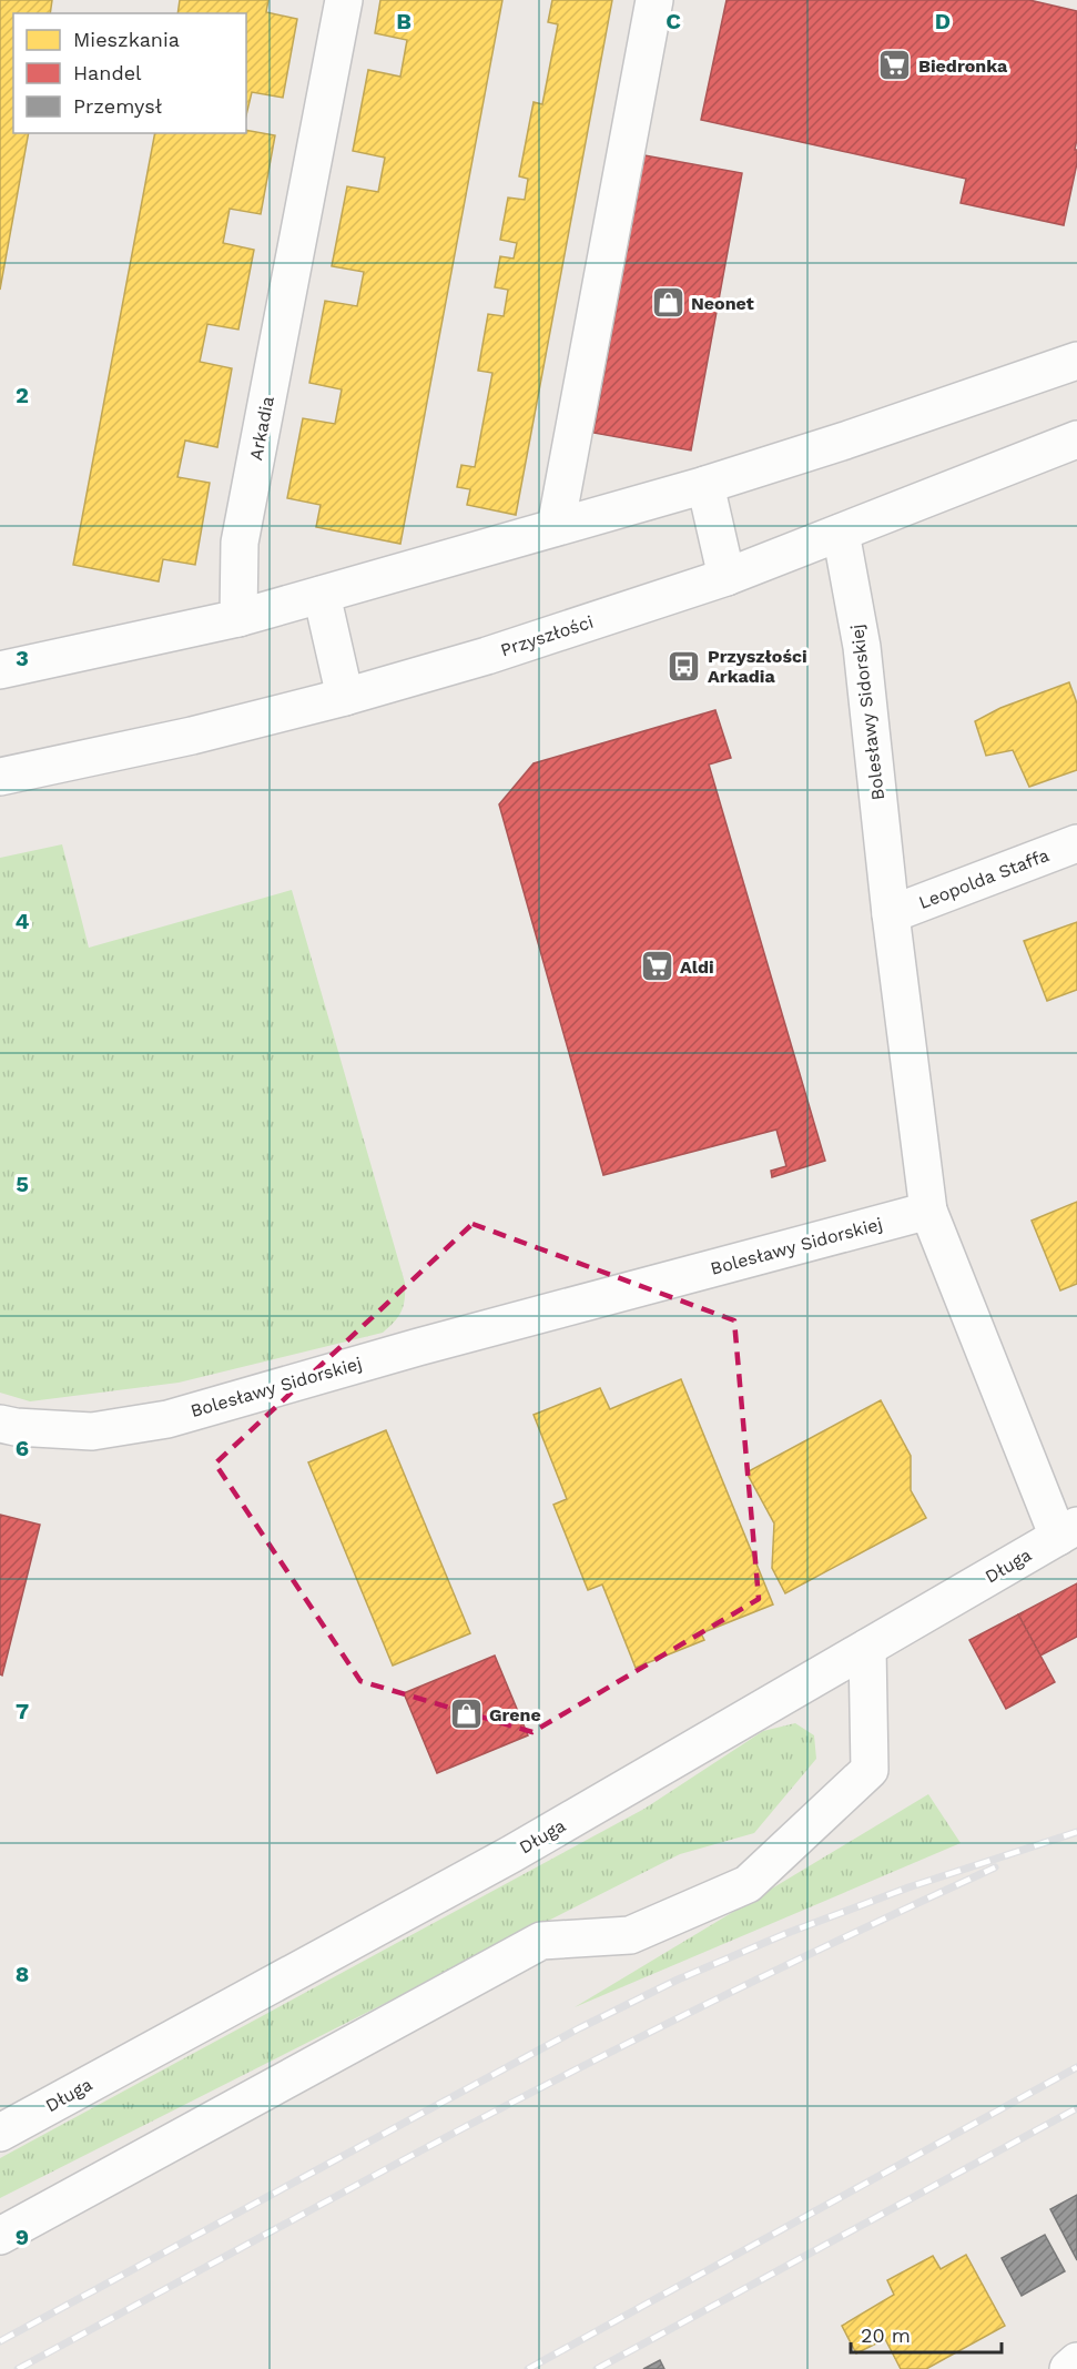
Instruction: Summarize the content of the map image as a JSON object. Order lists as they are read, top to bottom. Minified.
{"streets":{"street":["Arkadia","Przyszłości","Bolesławy Sidorskiej","Leopolda Staffa","Długa"]},"crossings":[["Przyszłości","Bolesławy Sidorskiej"],["Bolesławy Sidorskiej","Leopolda Staffa"]],"places":{"supermarket":["Biedronka","Aldi"],"shop":["Neonet","Grene"],"bus stop":["Przyszłości Arkadia"]},"legend":["Mieszkania","Handel","Przemysł"],"scale_bar":"20 m","grid":{"columns":["B","C","D"],"rows":["2","3","4","5","6","7","8","9"]}}
